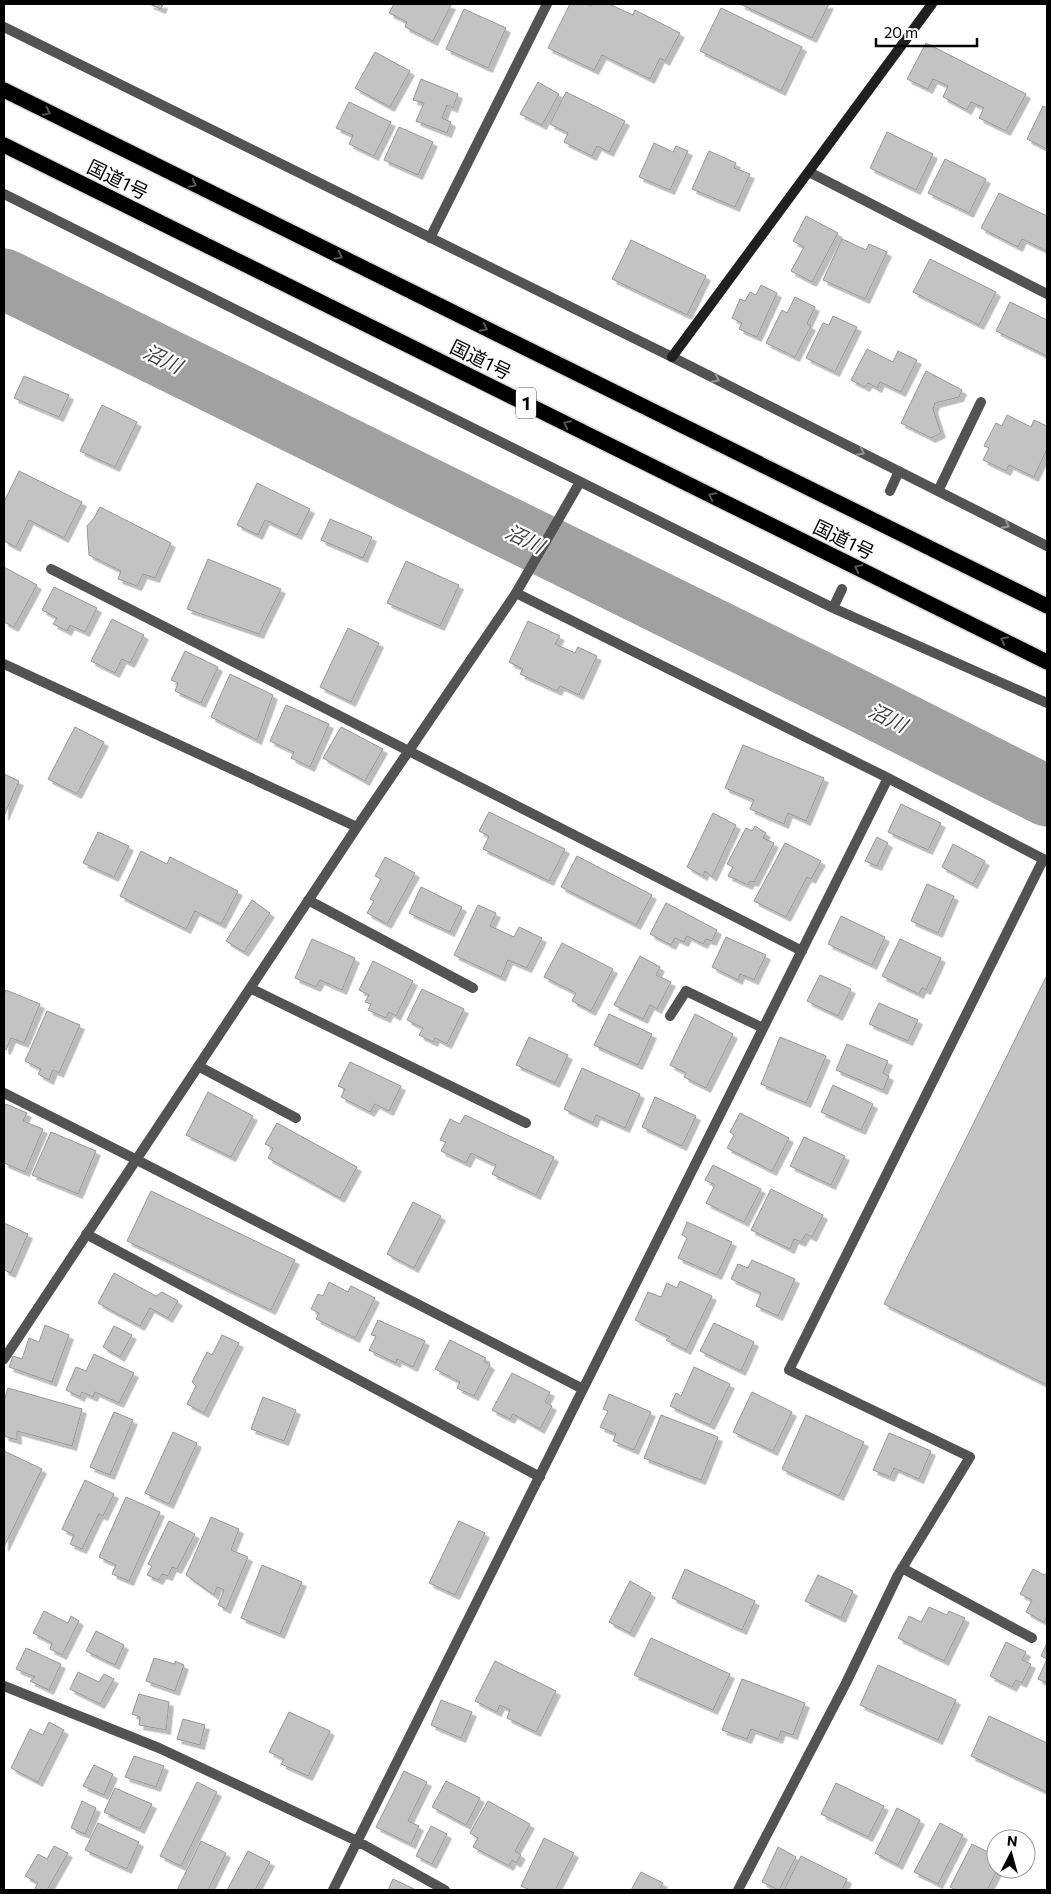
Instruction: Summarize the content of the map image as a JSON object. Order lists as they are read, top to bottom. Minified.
{"streets":{"highway":["国道1号","1"]},"water":["沼川"],"scale_bar":"20 m","north":"top"}
